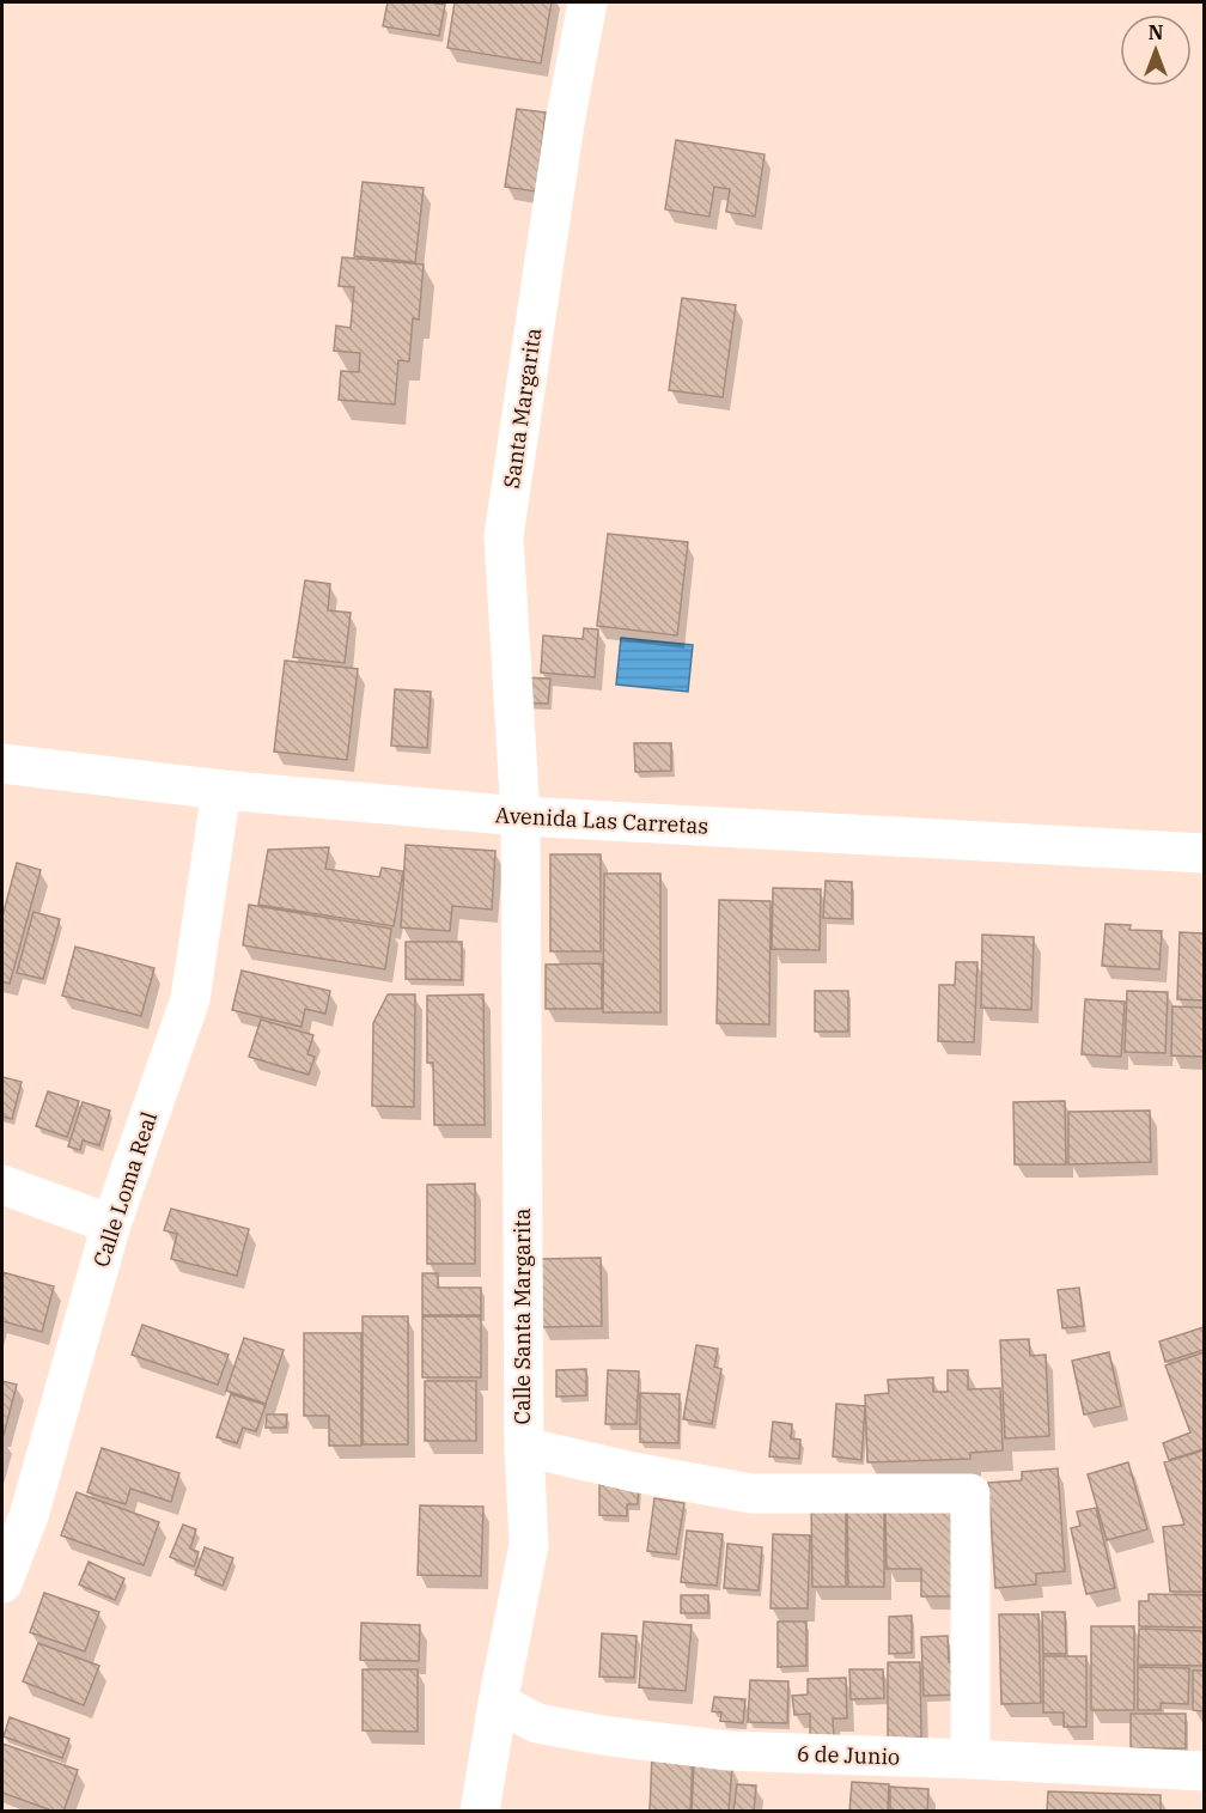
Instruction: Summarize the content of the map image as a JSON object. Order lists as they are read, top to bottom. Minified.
{"streets":{"street":["Santa Margarita","Avenida Las Carretas","Calle Loma Real","Calle Santa Margarita","6 de Junio"]},"crossings":[["Santa Margarita","Avenida Las Carretas"],["Santa Margarita","Calle Santa Margarita"],["Avenida Las Carretas","Calle Loma Real"],["Avenida Las Carretas","Calle Santa Margarita"],["Calle Santa Margarita","6 de Junio"]],"north":"top"}
